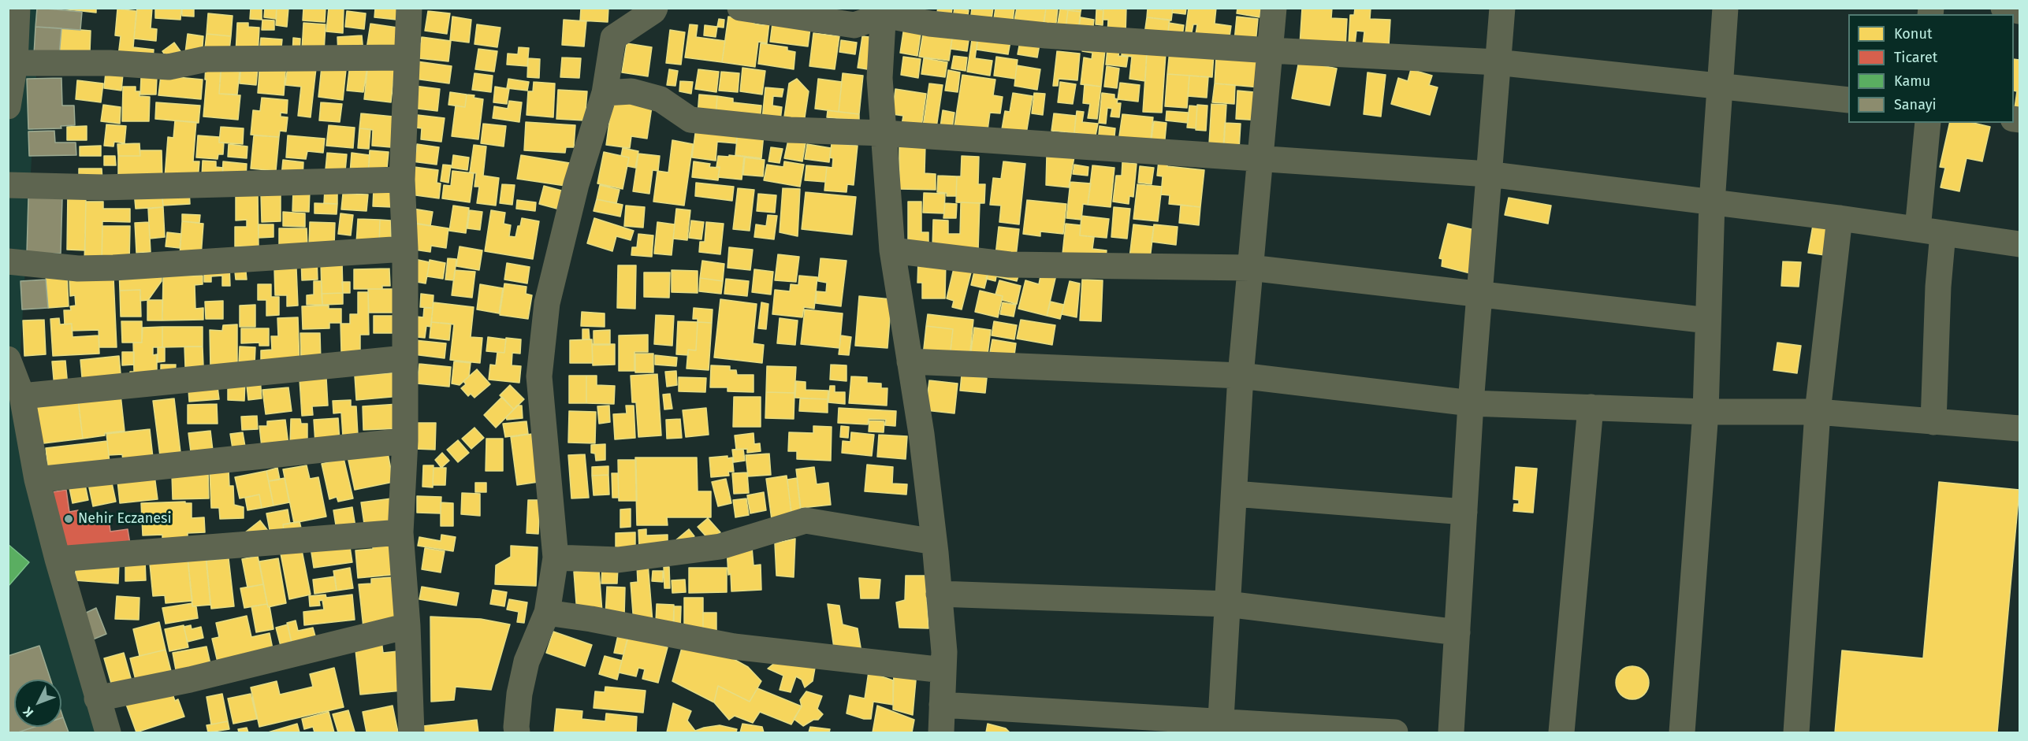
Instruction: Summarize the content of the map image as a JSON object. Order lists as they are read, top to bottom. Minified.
{"places":["Nehir Eczanesi"],"legend":["Konut","Ticaret","Kamu","Sanayi"],"north":"bottom left"}
